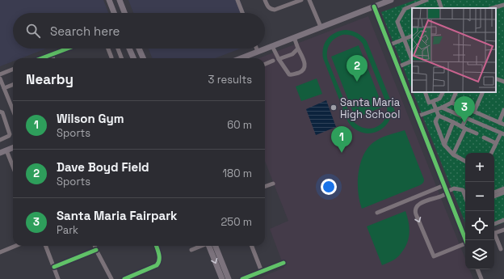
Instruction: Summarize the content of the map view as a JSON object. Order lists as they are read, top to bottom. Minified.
{"places":["Santa Maria High School"],"page":{"search":"Search here","pins":["2","3","1"],"heading":["Nearby","3 results"],"list":[{"mark":"1","name":"Wilson Gym","note":"Sports","value":"60 m"},{"mark":"2","name":"Dave Boyd Field","note":"Sports","value":"180 m"},{"mark":"3","name":"Santa Maria Fairpark","note":"Park","value":"250 m"}],"map_buttons":["+","−"]}}
